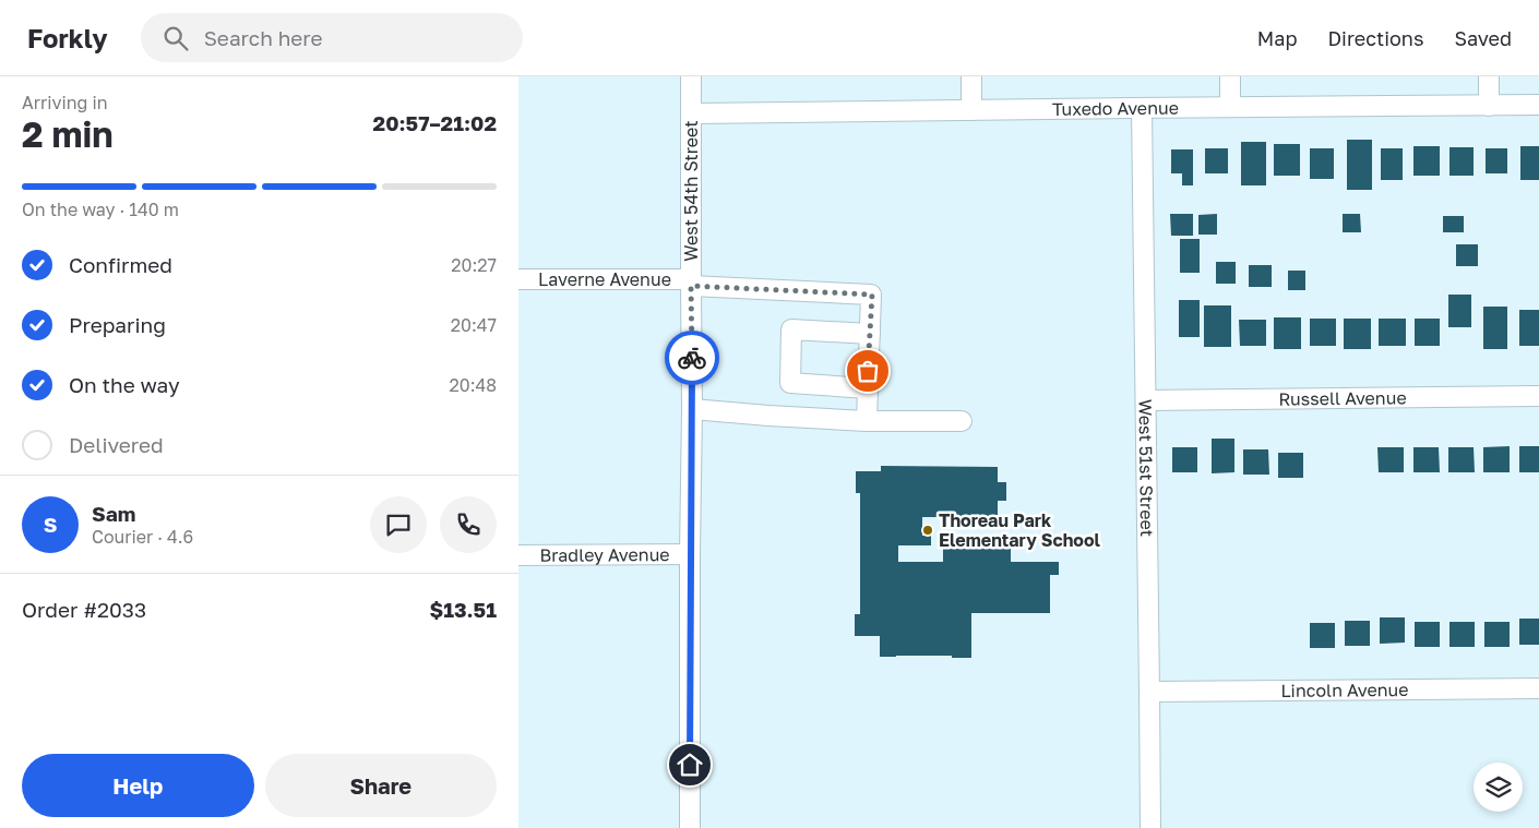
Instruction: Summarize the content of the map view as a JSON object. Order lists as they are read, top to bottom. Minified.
{"streets":{"street":["Tuxedo Avenue","West 54th Street","Laverne Avenue","Russell Avenue","West 51st Street","Bradley Avenue","Lincoln Avenue"]},"crossings":[["Tuxedo Avenue","West 54th Street"],["Tuxedo Avenue","West 51st Street"],["West 54th Street","Laverne Avenue"],["West 54th Street","Bradley Avenue"],["Russell Avenue","West 51st Street"],["West 51st Street","Lincoln Avenue"]],"places":["Thoreau Park Elementary School"],"page":{"header":"Forkly","search":"Search here","nav":["Map","Directions","Saved"],"heading":["2 min","Arriving in","20:57–21:02"],"panel":["Sam","Courier · 4.6","Order #2033","$13.51"],"bar":"On the way · 140 m","list":[["Confirmed","20:27"],["Preparing","20:47"],["On the way","20:48"],"Delivered"],"round":"S","buttons":["Help","Share"]}}
